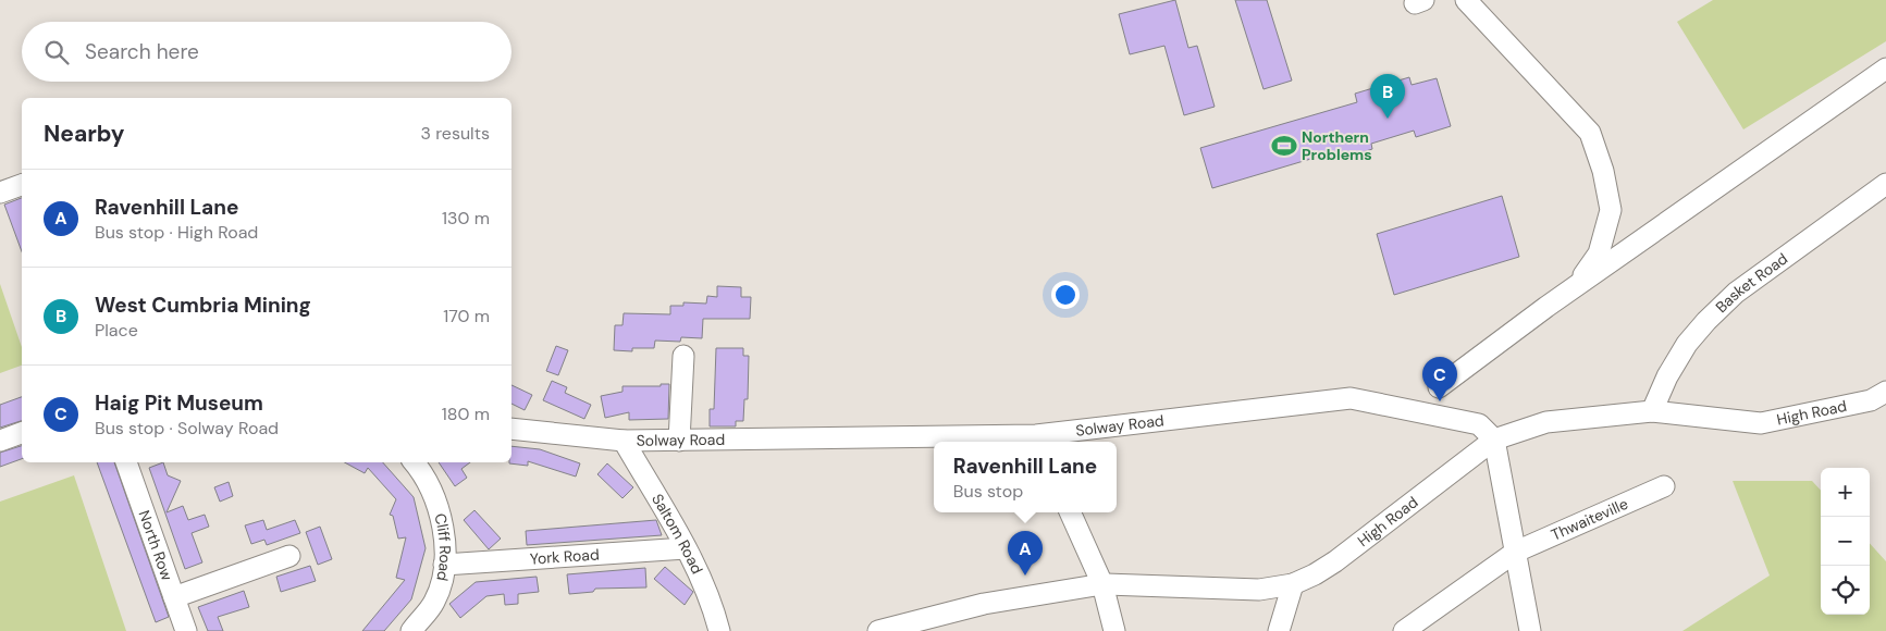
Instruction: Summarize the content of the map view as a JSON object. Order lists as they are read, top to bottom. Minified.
{"streets":{"street":["Basket Road","High Road","Solway Road","Thwaiteville","Saltom Road","North Row","Cliff Road","York Road"]},"crossings":[["Basket Road","High Road"],["High Road","Solway Road"],["Solway Road","Saltom Road"],["Saltom Road","York Road"],["Cliff Road","York Road"]],"places":{"sports":["Northern Problems"]},"page":{"search":"Search here","pins":["B","C","A"],"heading":["Nearby","3 results"],"list":[{"mark":"A","name":"Ravenhill Lane","note":"Bus stop · High Road","value":"130 m"},{"mark":"B","name":"West Cumbria Mining","note":"Place","value":"170 m"},{"mark":"C","name":"Haig Pit Museum","note":"Bus stop · Solway Road","value":"180 m"}],"popup":["Ravenhill Lane","Bus stop"],"map_buttons":["+","−"]}}
